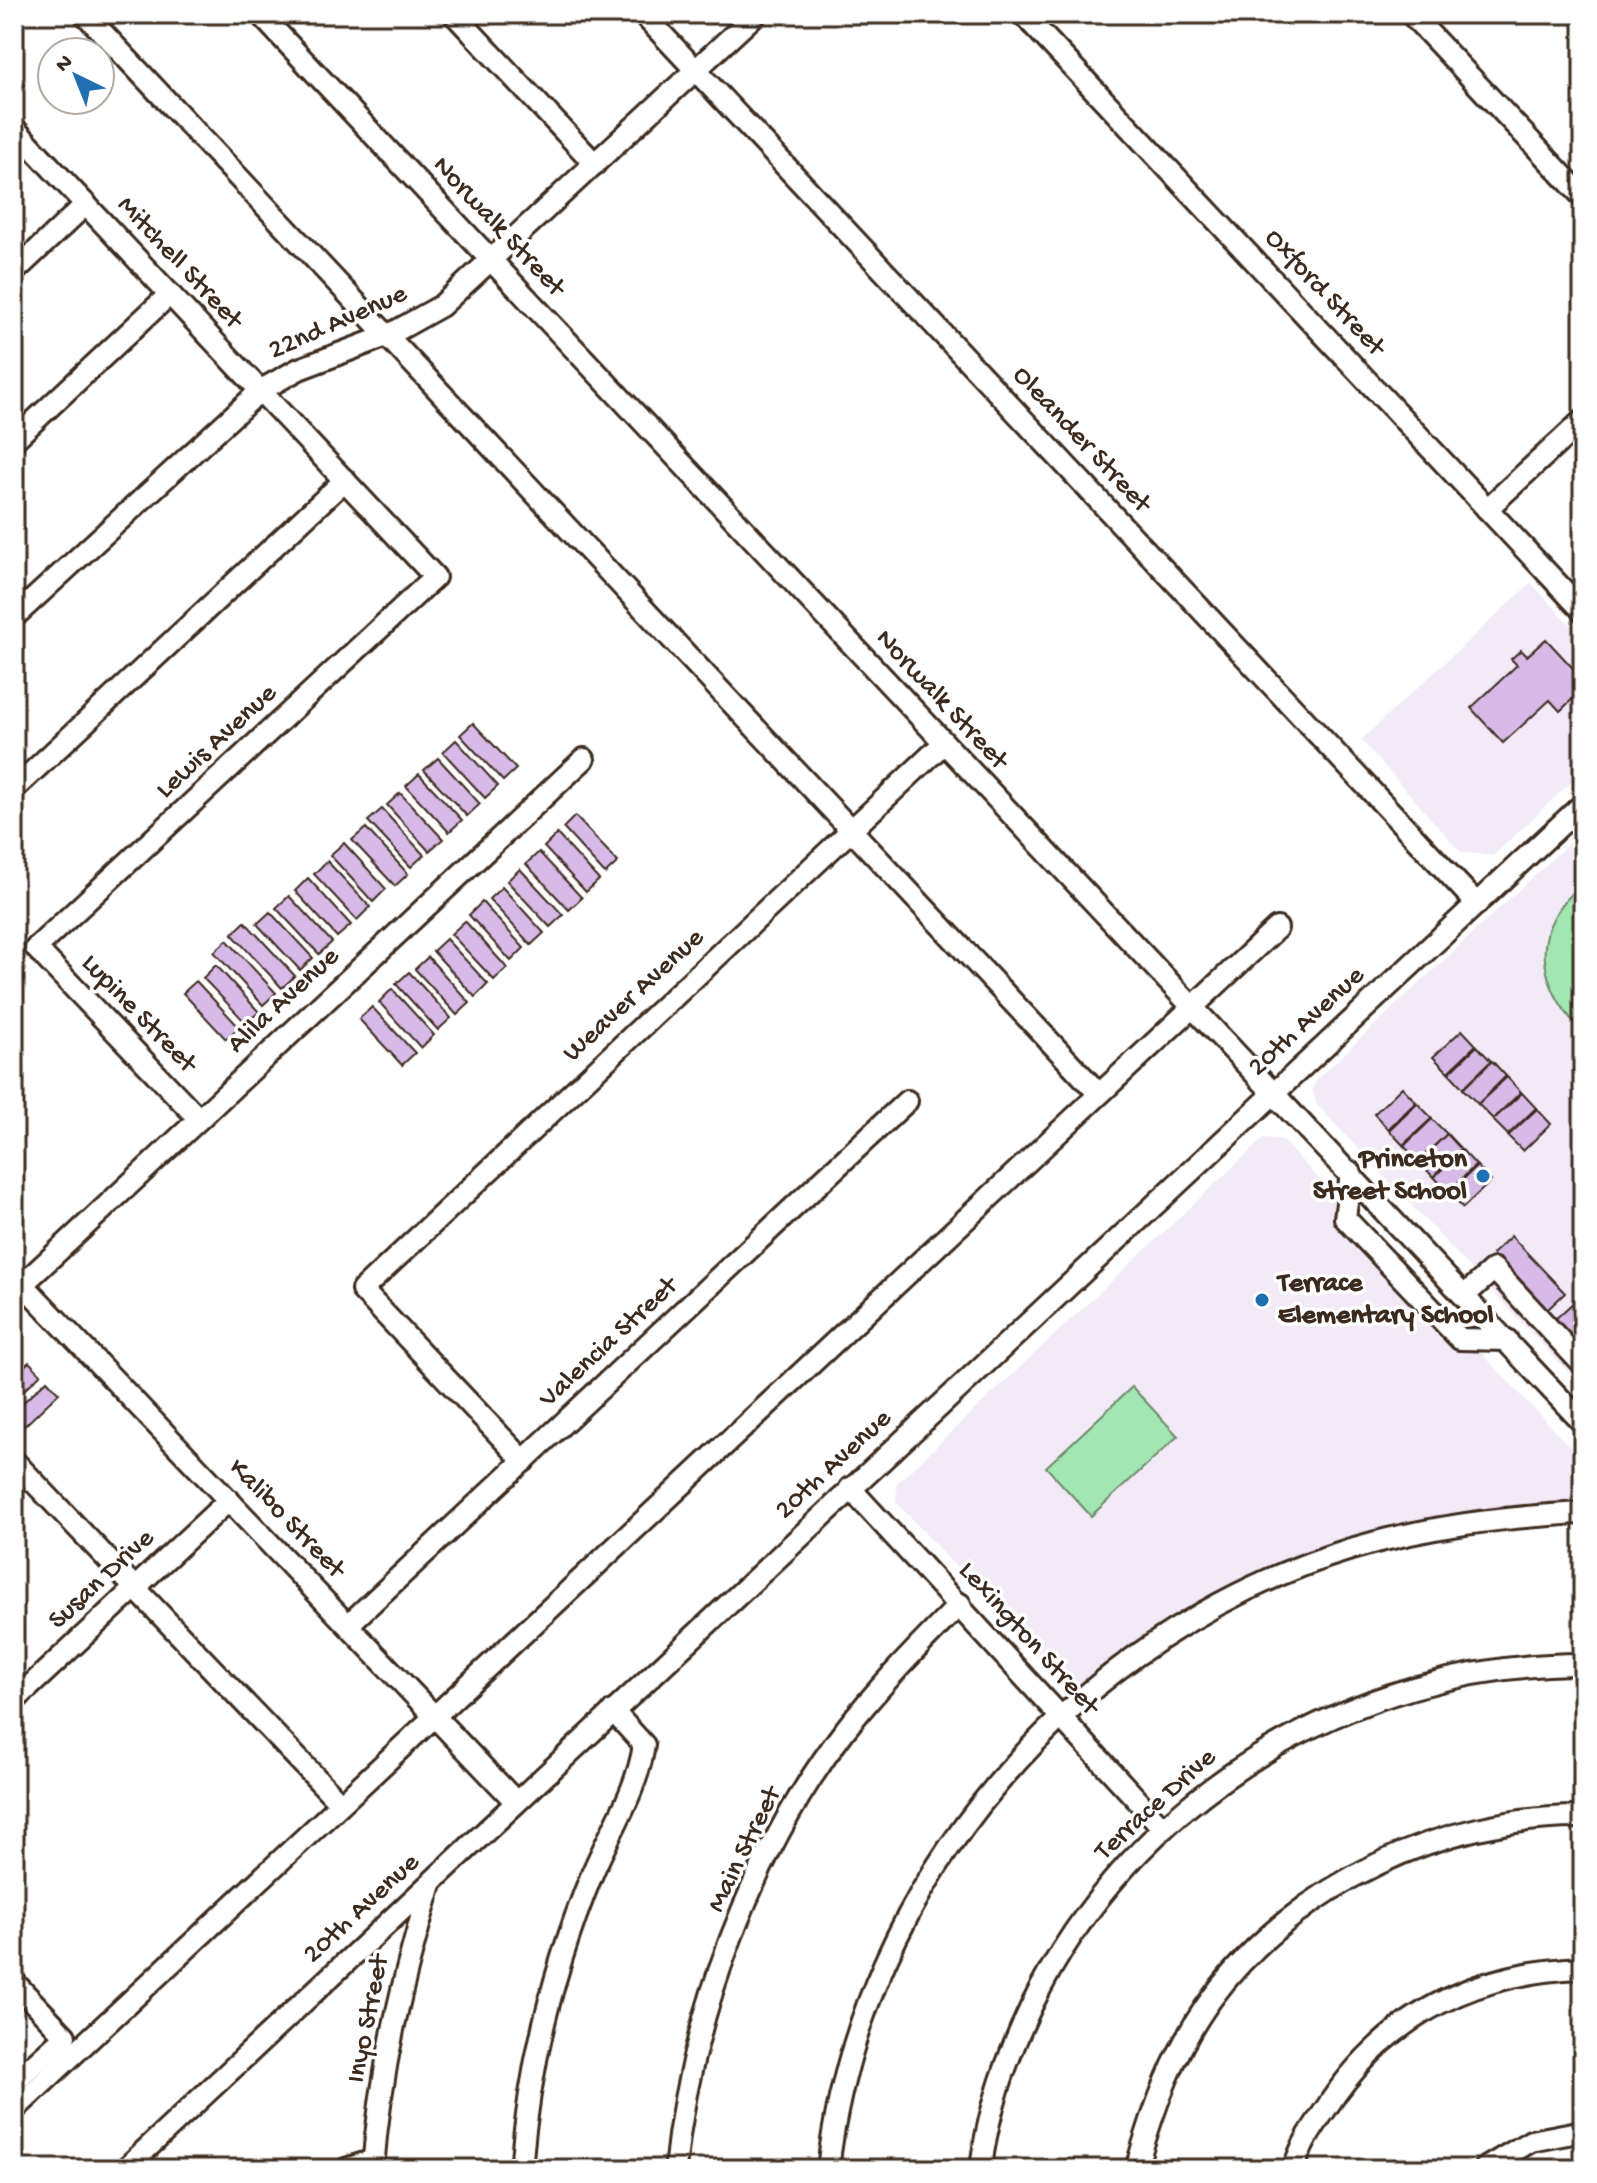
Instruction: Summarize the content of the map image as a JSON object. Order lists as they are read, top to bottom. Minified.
{"streets":{"street":["Norwalk Street","Mitchell Street","Oxford Street","22nd Avenue","Oleander Street","Lewis Avenue","Weaver Avenue","Alila Avenue","Lupine Street","20th Avenue","Valencia Street","Kalibo Street","Susan Drive","Lexington Street","Terrace Drive","Main Street","Inyo Street"]},"crossings":[["Norwalk Street","22nd Avenue"],["Norwalk Street","Weaver Avenue"],["Norwalk Street","20th Avenue"],["Mitchell Street","22nd Avenue"],["Mitchell Street","Lewis Avenue"],["22nd Avenue","Oleander Street"],["Oleander Street","20th Avenue"],["Lewis Avenue","Lupine Street"],["Weaver Avenue","Valencia Street"],["Alila Avenue","Lupine Street"],["Alila Avenue","Kalibo Street"],["20th Avenue","Kalibo Street"],["20th Avenue","Lexington Street"],["20th Avenue","Inyo Street"],["Valencia Street","Kalibo Street"],["Kalibo Street","Susan Drive"],["Lexington Street","Terrace Drive"],["Lexington Street","Main Street"]],"places":["Princeton Street School","Terrace Elementary School"],"north":"top left"}
